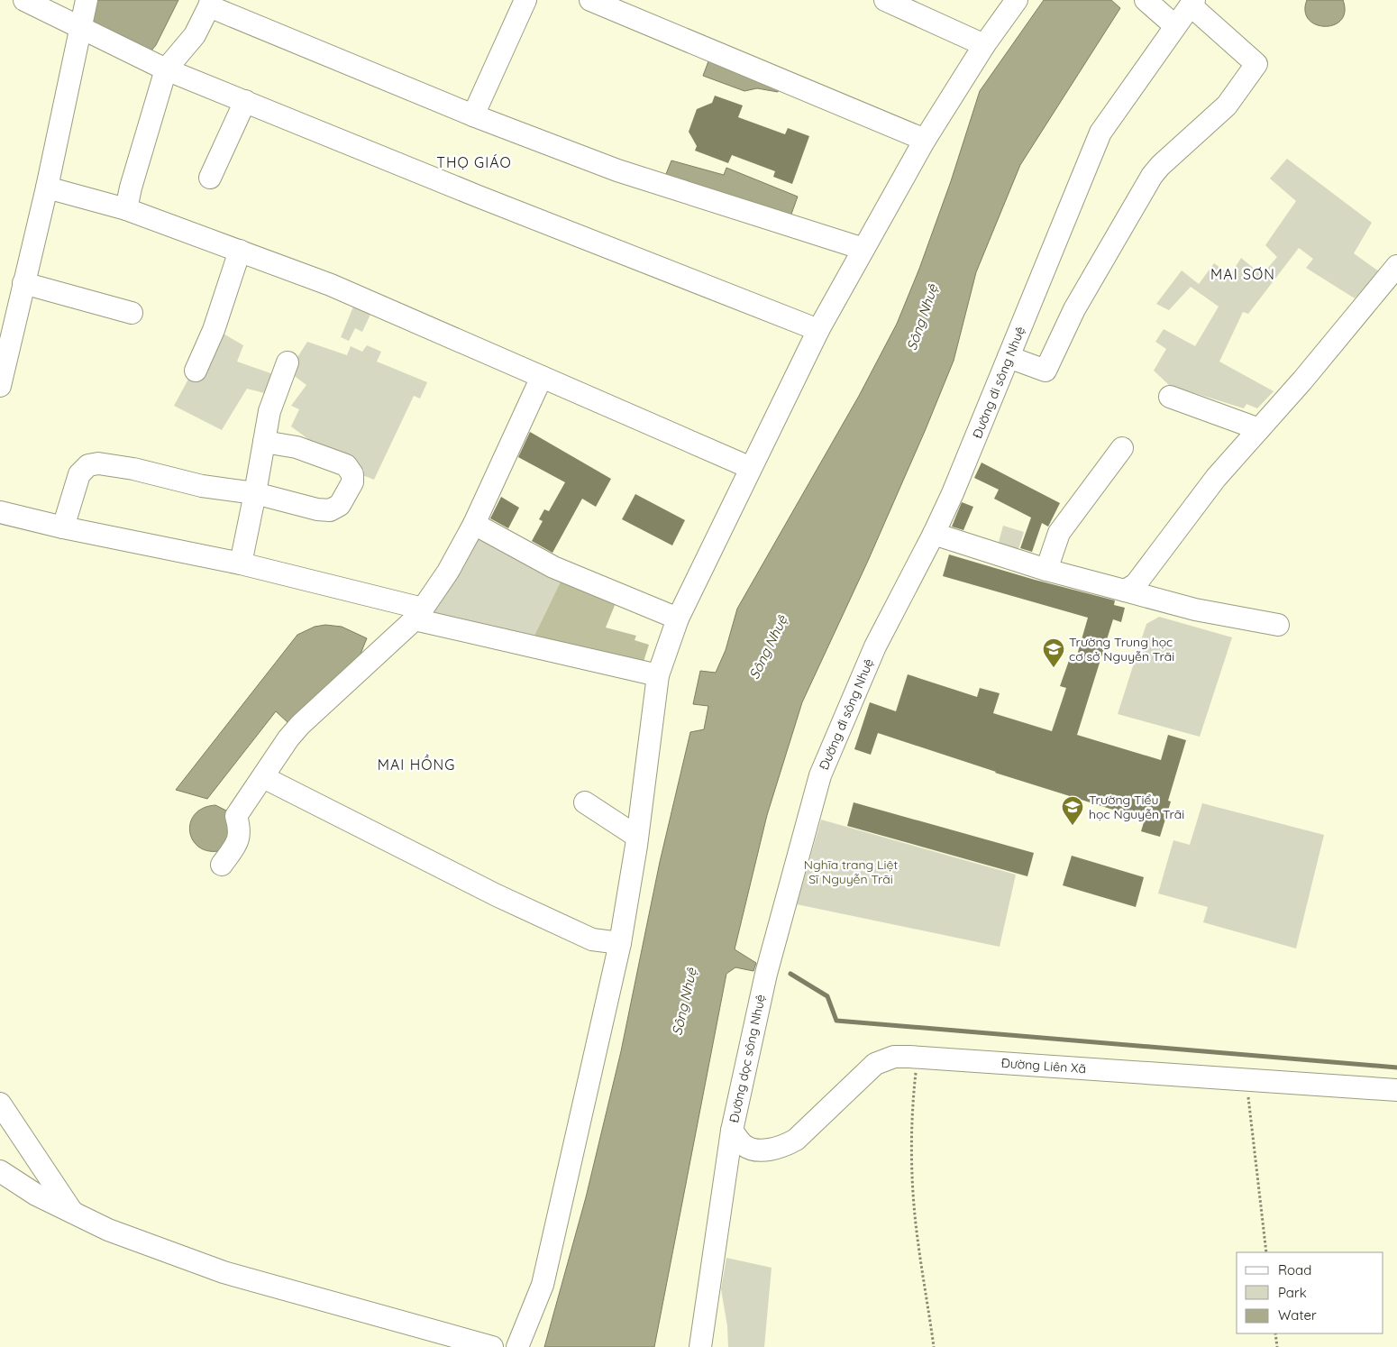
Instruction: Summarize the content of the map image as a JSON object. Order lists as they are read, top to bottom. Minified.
{"streets":{"street":["Đường đi sông Nhuệ","Đường dọc sông Nhuệ","Đường Liên Xã"]},"crossings":[["Đường đi sông Nhuệ","Đường dọc sông Nhuệ"],["Đường dọc sông Nhuệ","Đường Liên Xã"]],"districts":["THỌ GIÁO","MAI SƠN","MAI HỒNG"],"water":["Sông Nhuệ"],"parks":["Nghĩa trang Liệt Sĩ Nguyễn Trãi"],"places":{"school or university":["Trường Trung học cơ sở Nguyễn Trãi","Trường Tiểu học Nguyễn Trãi"]},"legend":["Road","Park","Water"]}
